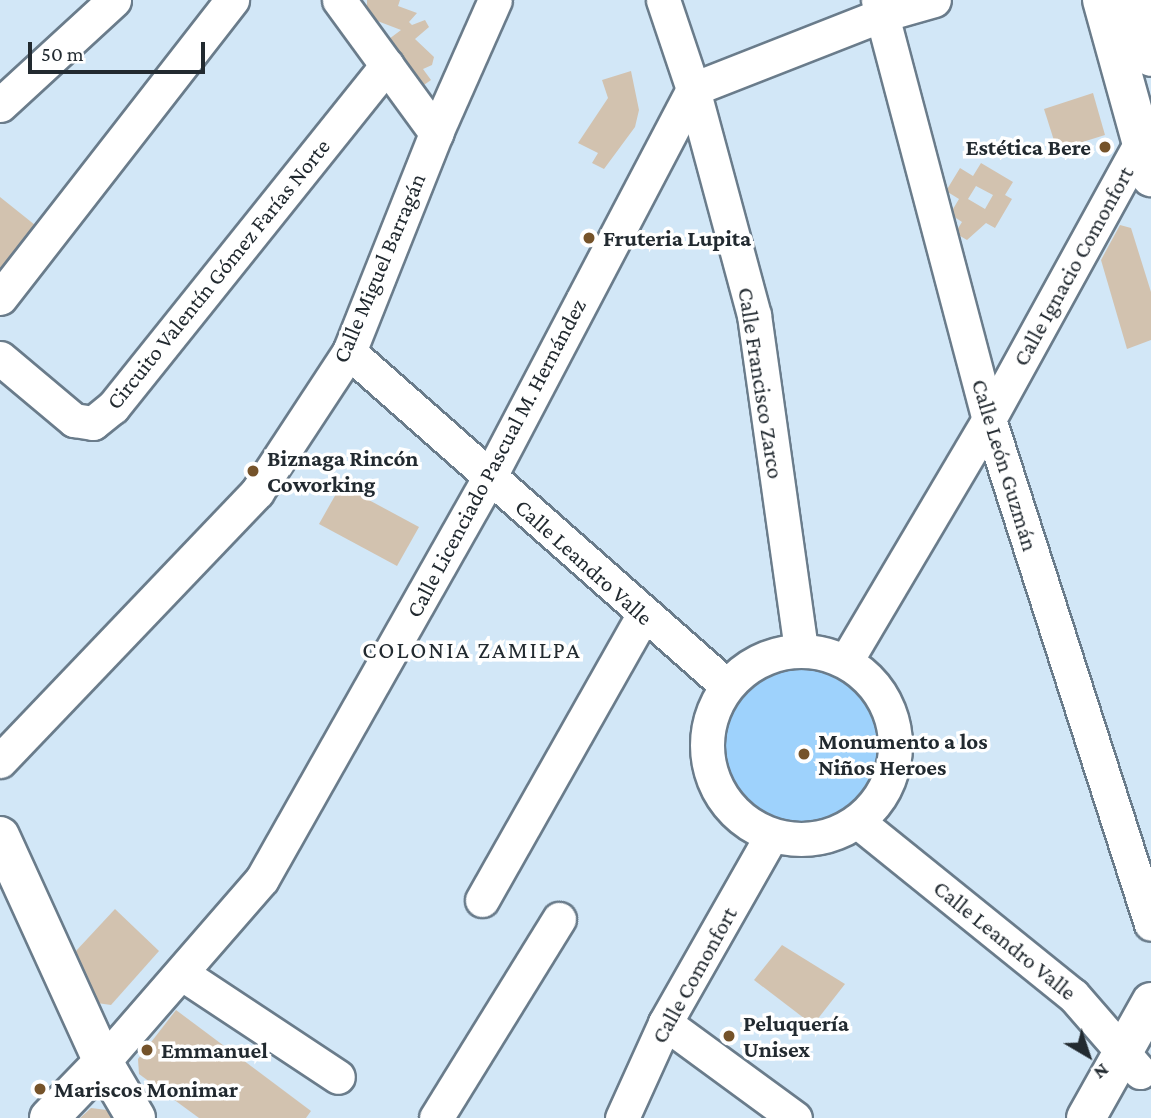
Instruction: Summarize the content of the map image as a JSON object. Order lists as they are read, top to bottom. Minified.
{"streets":{"main road":["Calle Licenciado Pascual M. Hernández"],"street":["Calle Ignacio Comonfort","Calle Miguel Barragán","Circuito Valentín Gómez Farías Norte","Calle Francisco Zarco","Calle León Guzmán","Calle Leandro Valle","Calle Comonfort"]},"crossings":[["Calle Ignacio Comonfort","Calle Francisco Zarco"],["Calle Ignacio Comonfort","Calle León Guzmán"],["Calle Ignacio Comonfort","Calle Leandro Valle"],["Calle Ignacio Comonfort","Calle Comonfort"],["Calle Miguel Barragán","Calle Leandro Valle"],["Calle Francisco Zarco","Calle Licenciado Pascual M. Hernández"],["Calle Francisco Zarco","Calle Leandro Valle"],["Calle Francisco Zarco","Calle Comonfort"],["Calle Licenciado Pascual M. Hernández","Calle Leandro Valle"],["Calle Leandro Valle","Calle Comonfort"]],"districts":["COLONIA ZAMILPA"],"places":["Estética Bere","Fruteria Lupita","Biznaga Rincón Coworking","Monumento a los Niños Heroes","Peluquería Unisex","Emmanuel","Mariscos Monimar"],"scale_bar":"50 m","north":"bottom right"}
